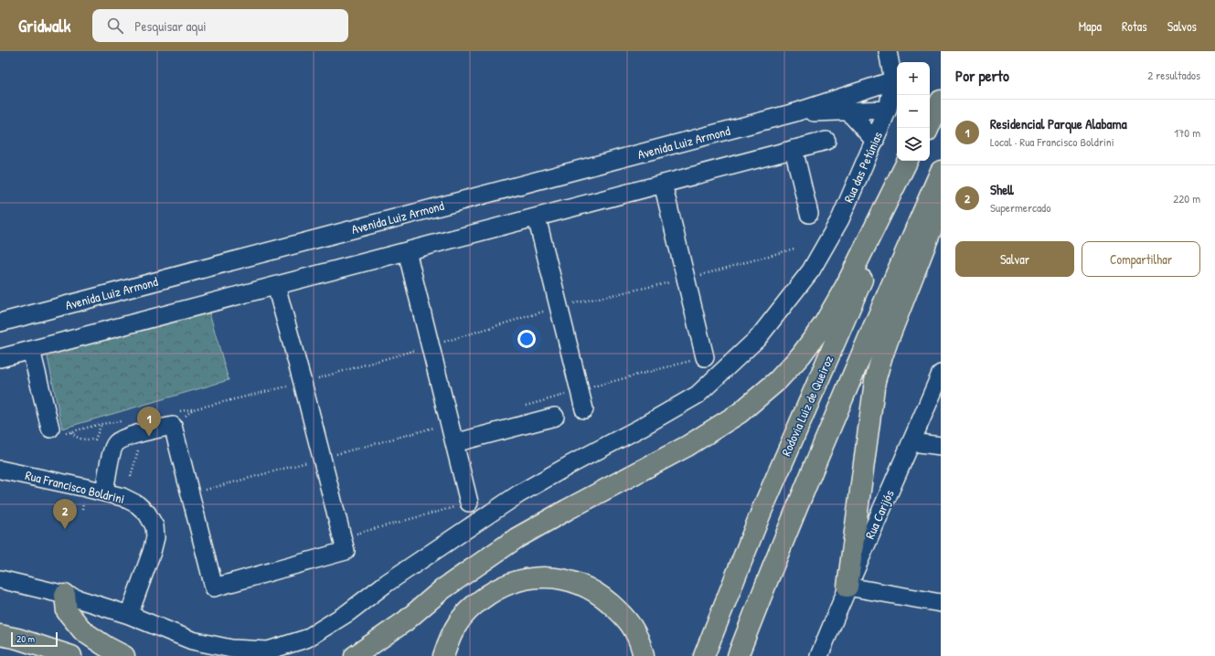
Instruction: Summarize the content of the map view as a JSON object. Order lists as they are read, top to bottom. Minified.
{"streets":{"main road":["Rodovia Luiz de Queiroz"],"street":["Avenida Luiz Armond","Rua das Petúnias","Rua Francisco Boldrini","Rua Carijós"]},"crossings":[["Avenida Luiz Armond","Rua das Petúnias"],["Rua das Petúnias","Rua Francisco Boldrini"]],"scale_bar":"20 m","page":{"header":"Gridwalk","search":"Pesquisar aqui","nav":["Mapa","Rotas","Salvos"],"heading":["Por perto","2 resultados"],"map_buttons":["+","−"],"list":[{"mark":"1","name":"Residencial Parque Alabama","note":"Local · Rua Francisco Boldrini","value":"170 m"},{"mark":"2","name":"Shell","note":"Supermercado","value":"220 m"}],"buttons":["Salvar","Compartilhar"],"pins":["1","2"],"scale":"20 m"}}
